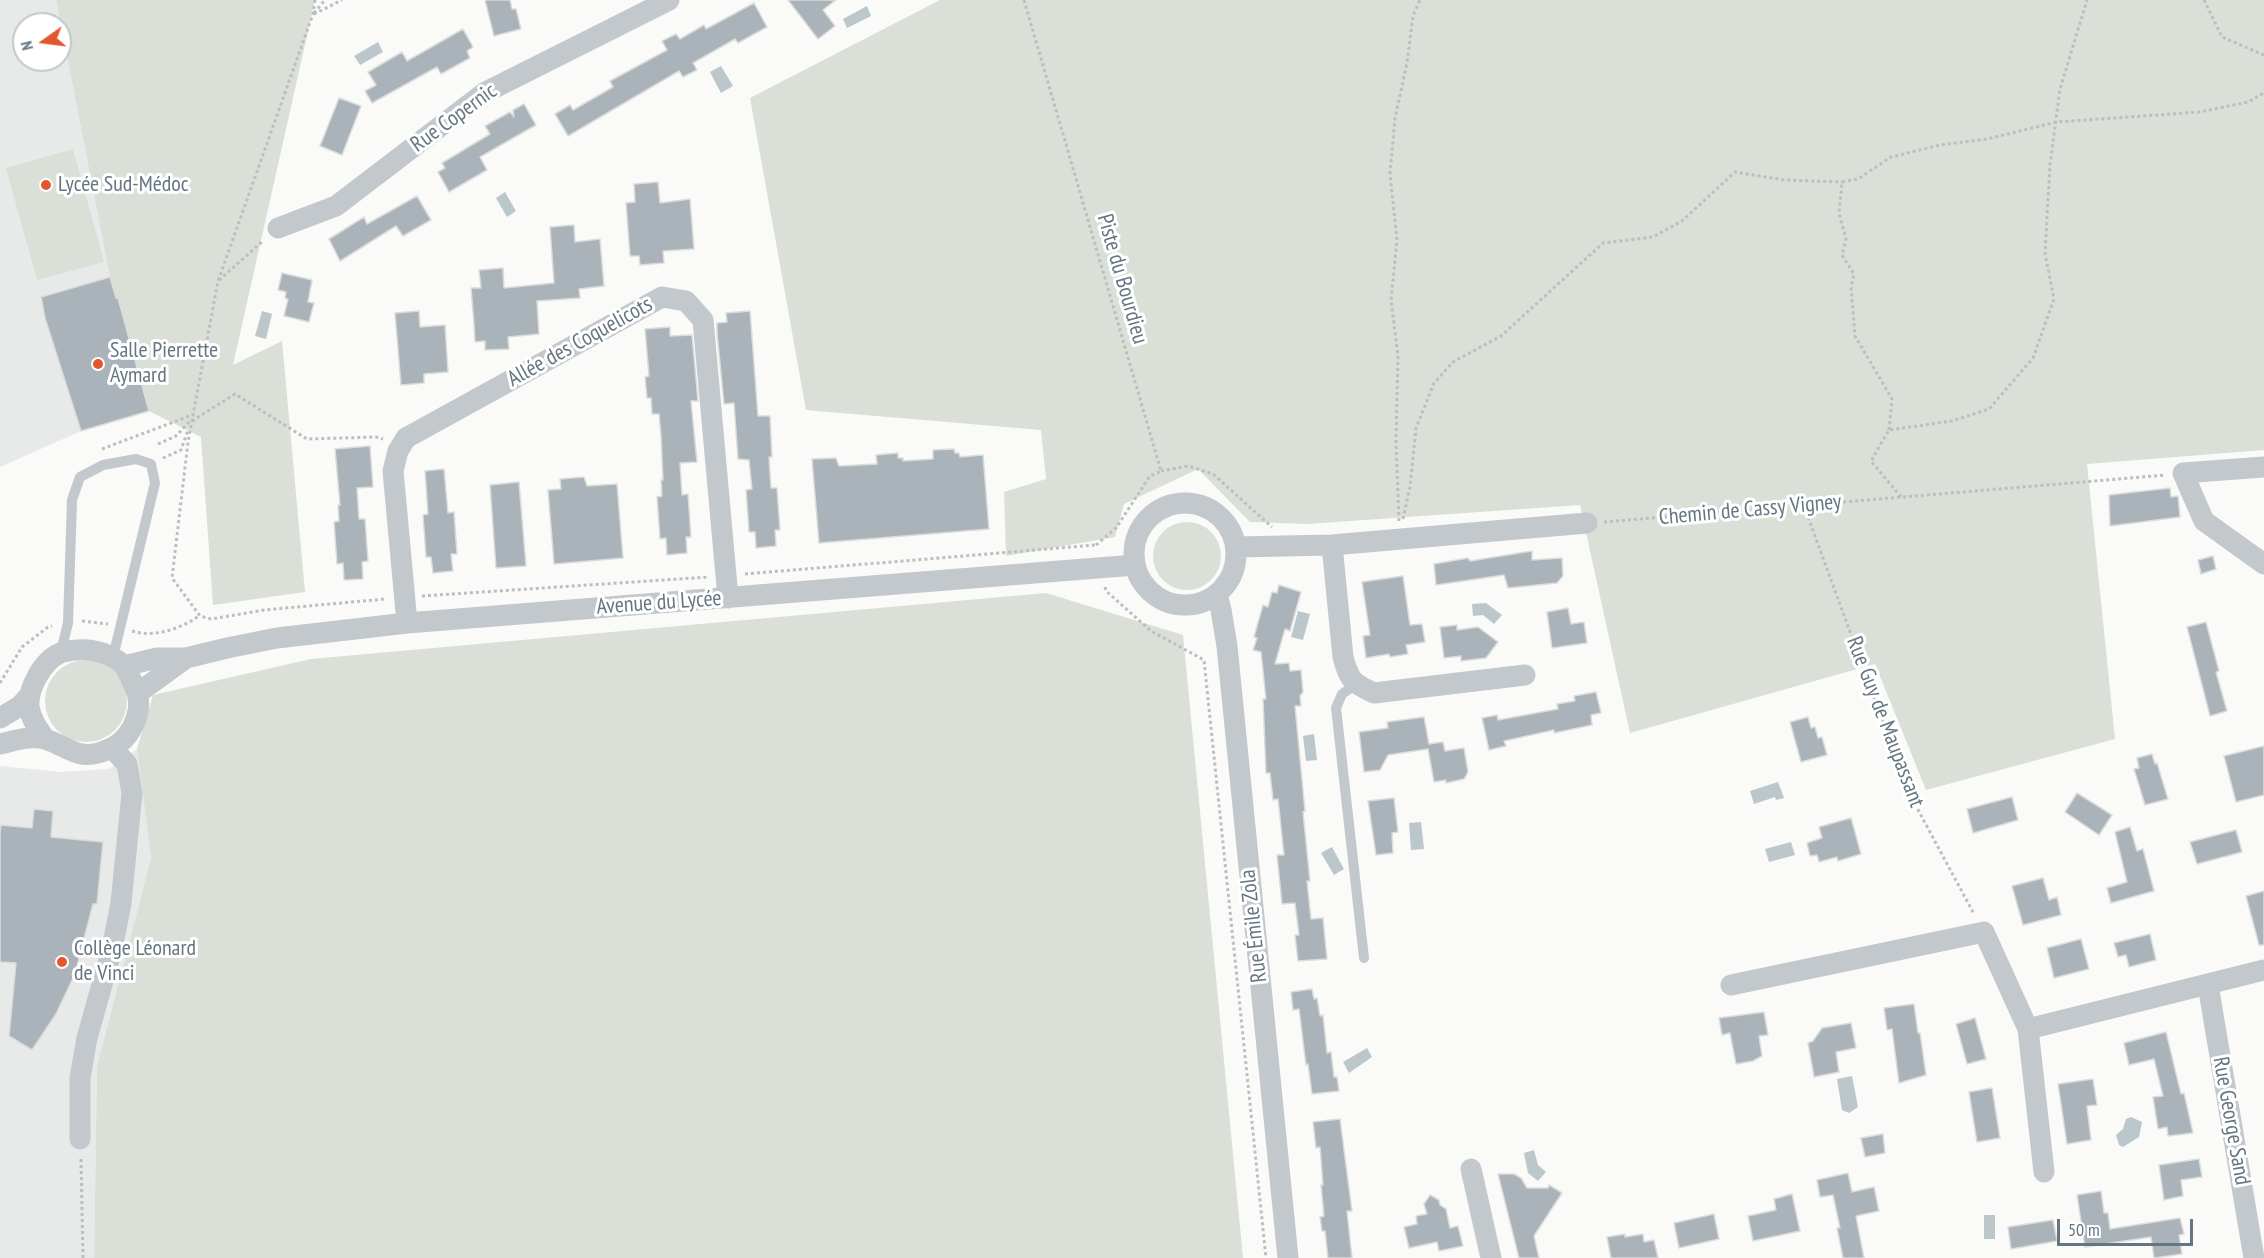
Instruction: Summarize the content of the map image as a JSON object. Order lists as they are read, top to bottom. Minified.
{"streets":{"street":["Rue Copernic","Allée des Coquelicots","Avenue du Lycée","Rue Émile Zola","Rue George Sand"],"path":["Piste du Bourdieu","Chemin de Cassy Vigney","Rue Guy de Maupassant"]},"crossings":[["Allée des Coquelicots","Avenue du Lycée"],["Chemin de Cassy Vigney","Rue Guy de Maupassant"],["Avenue du Lycée","Rue Émile Zola"]],"places":["Lycée Sud-Médoc","Salle Pierrette Aymard","Collège Léonard de Vinci"],"scale_bar":"50 m","north":"left"}
